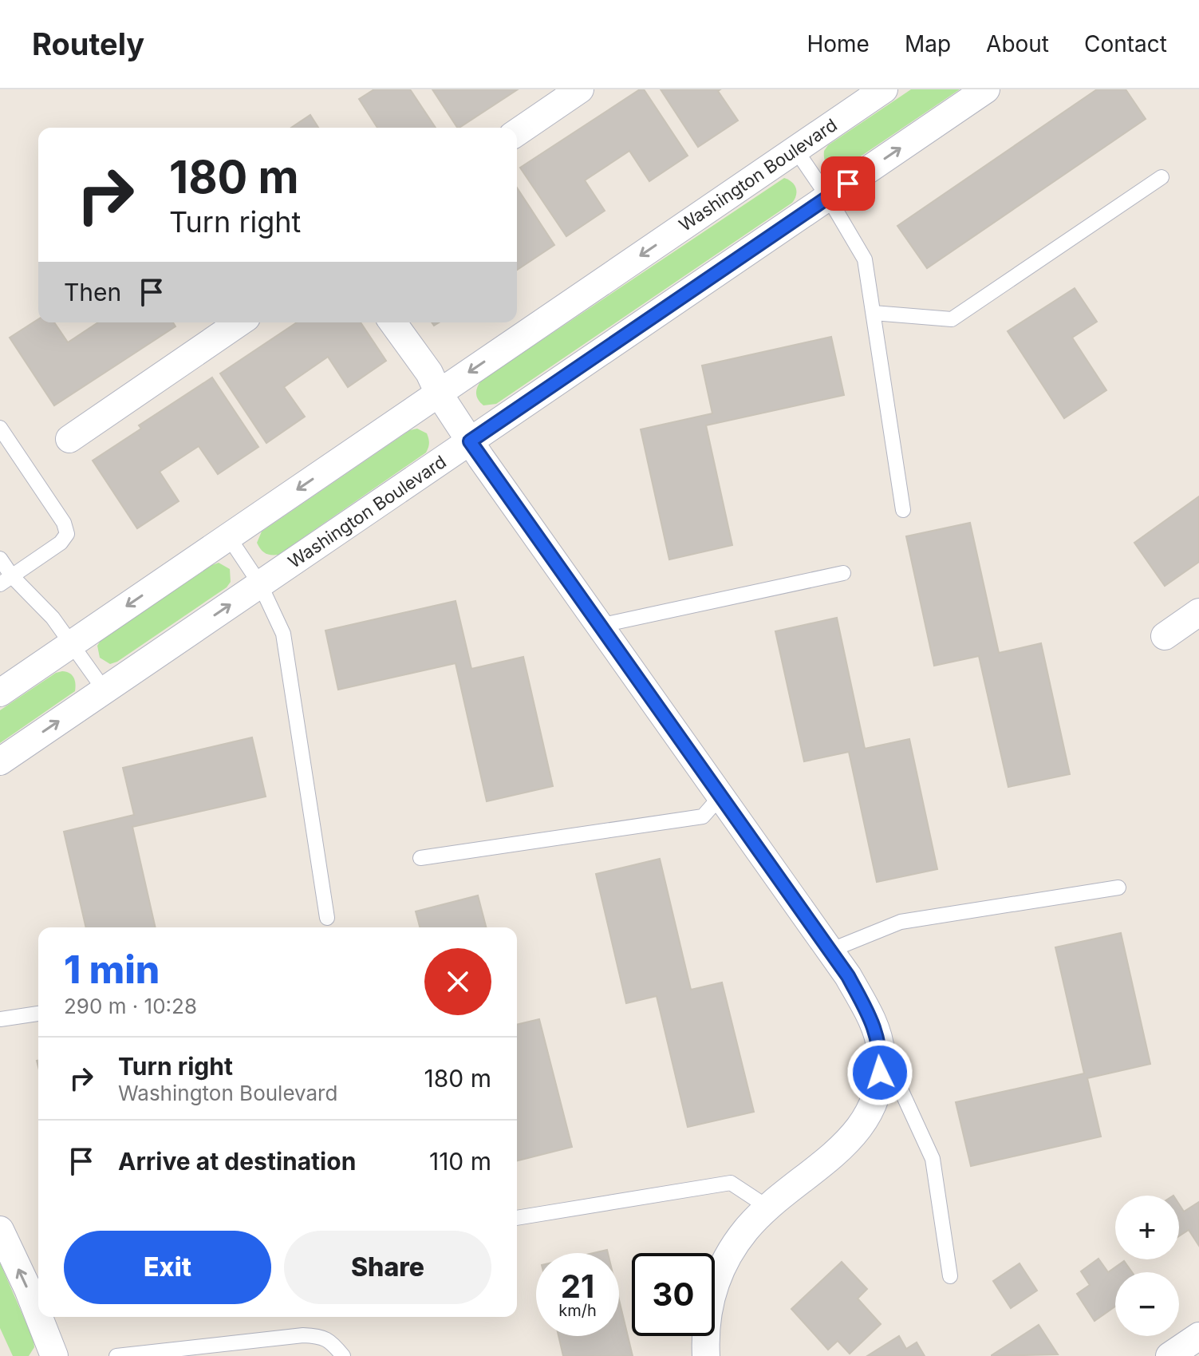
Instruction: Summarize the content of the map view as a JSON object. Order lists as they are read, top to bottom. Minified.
{"streets":{"street":["Washington Boulevard"]},"page":{"header":"Routely","nav":["Home","Map","About","Contact"],"turn":["180 m","Turn right"],"then":"Then","heading":["1 min","290 m · 10:28"],"list":[{"name":"Turn right","note":"Washington Boulevard","value":"180 m"},{"name":"Arrive at destination","value":"110 m"}],"map_buttons":["+","−"],"buttons":["Exit","Share"],"speed":"21 km/h","limit":"30"}}
